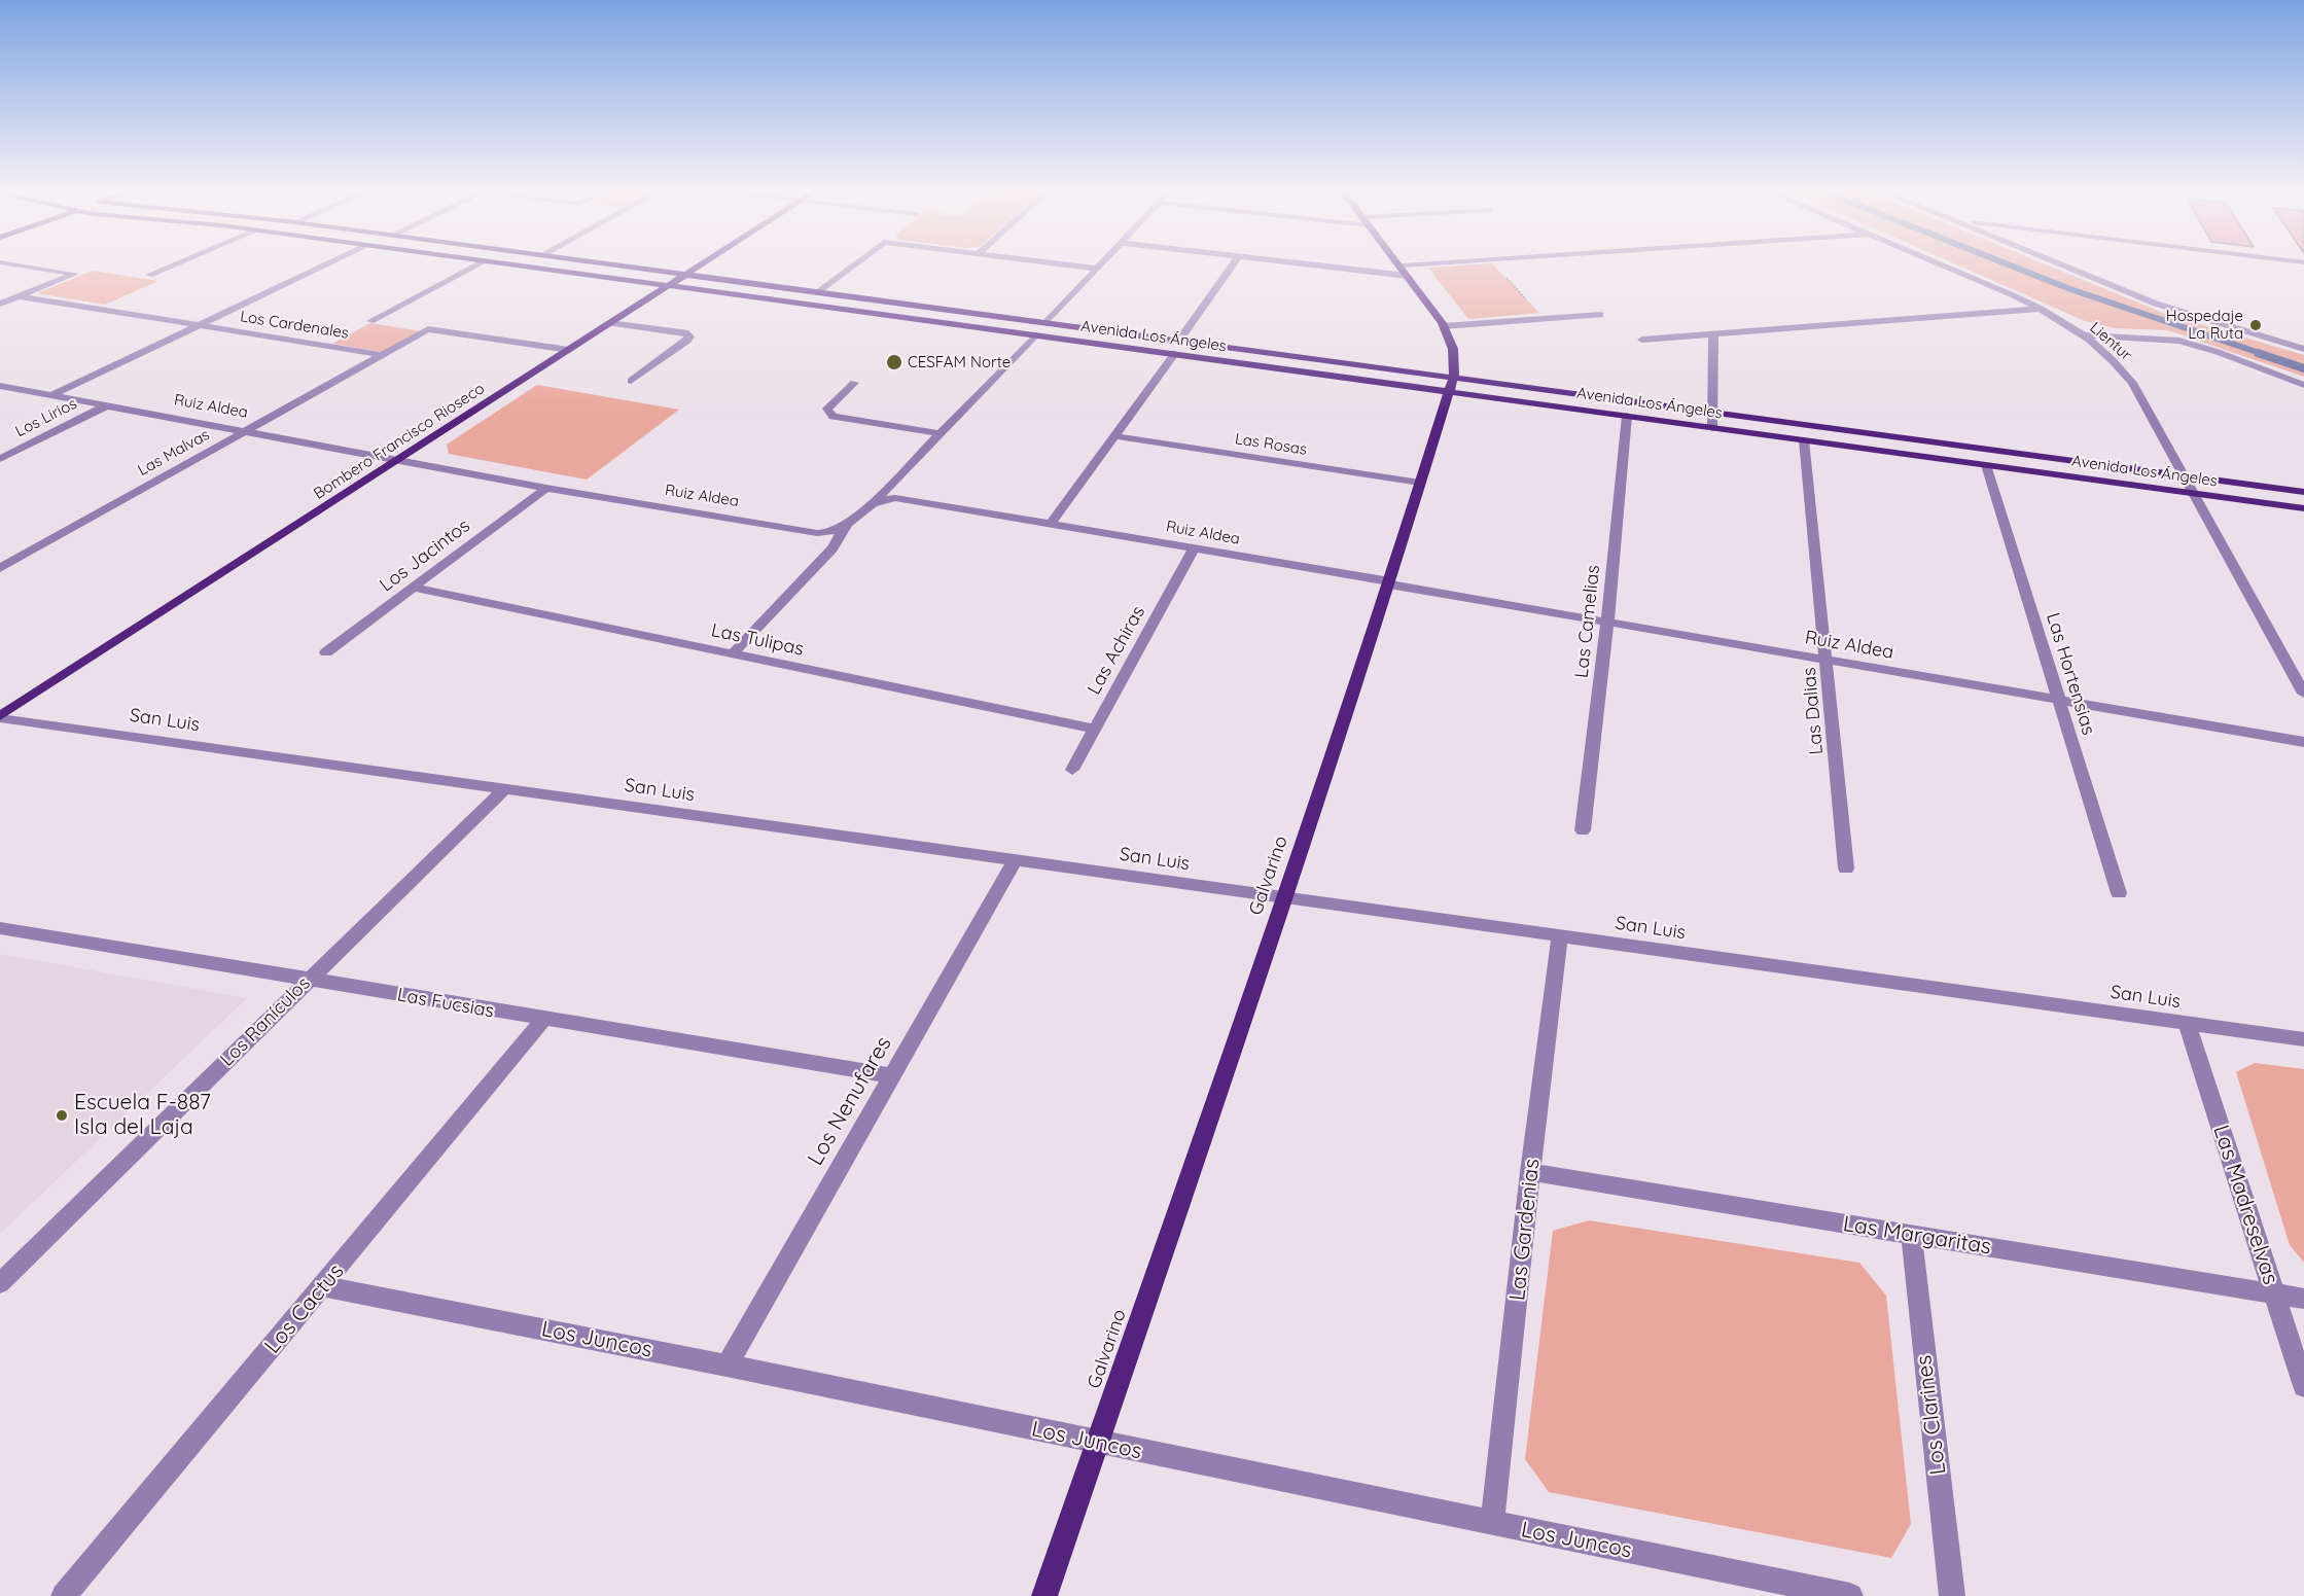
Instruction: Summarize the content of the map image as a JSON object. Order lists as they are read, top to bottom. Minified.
{"streets":{"main road":["Avenida Los Ángeles","Bombero Francisco Rioseco","Galvarino"],"street":["Los Cardenales","Lientur","Ruiz Aldea","Los Lirios","Las Rosas","Las Malvas","Los Jacintos","Las Camelias","Las Tulipas","Las Achiras","Las Hortensias","Las Dalias","San Luis","Las Fucsias","Los Ranículos","Los Nenufares","Las Madreselvas","Las Gardenias","Las Margaritas","Los Cactus","Los Juncos","Los Clarines"]},"crossings":[["Los Cardenales","Las Malvas"],["Avenida Los Ángeles","Lientur"],["Avenida Los Ángeles","Bombero Francisco Rioseco"],["Avenida Los Ángeles","Las Camelias"],["Avenida Los Ángeles","Las Hortensias"],["Avenida Los Ángeles","Las Dalias"],["Avenida Los Ángeles","Galvarino"],["Ruiz Aldea","Los Lirios"],["Ruiz Aldea","Bombero Francisco Rioseco"],["Ruiz Aldea","Las Malvas"],["Ruiz Aldea","Los Jacintos"],["Ruiz Aldea","Las Camelias"],["Ruiz Aldea","Las Achiras"],["Ruiz Aldea","Las Hortensias"],["Ruiz Aldea","Las Dalias"],["Ruiz Aldea","Galvarino"],["Bombero Francisco Rioseco","Las Malvas"],["Bombero Francisco Rioseco","San Luis"],["Las Rosas","Galvarino"],["Los Jacintos","Las Tulipas"],["Las Tulipas","Las Achiras"],["San Luis","Galvarino"],["San Luis","Los Ranículos"],["San Luis","Los Nenufares"],["San Luis","Las Madreselvas"],["San Luis","Las Gardenias"],["Galvarino","Los Juncos"],["Las Fucsias","Los Ranículos"],["Las Fucsias","Los Nenufares"],["Las Fucsias","Los Cactus"],["Los Nenufares","Los Juncos"],["Las Madreselvas","Las Margaritas"],["Las Gardenias","Las Margaritas"],["Las Gardenias","Los Juncos"],["Las Margaritas","Los Clarines"],["Los Cactus","Los Juncos"]],"places":["Hospedaje La Ruta","CESFAM Norte","Escuela F-887 Isla del Laja"]}
